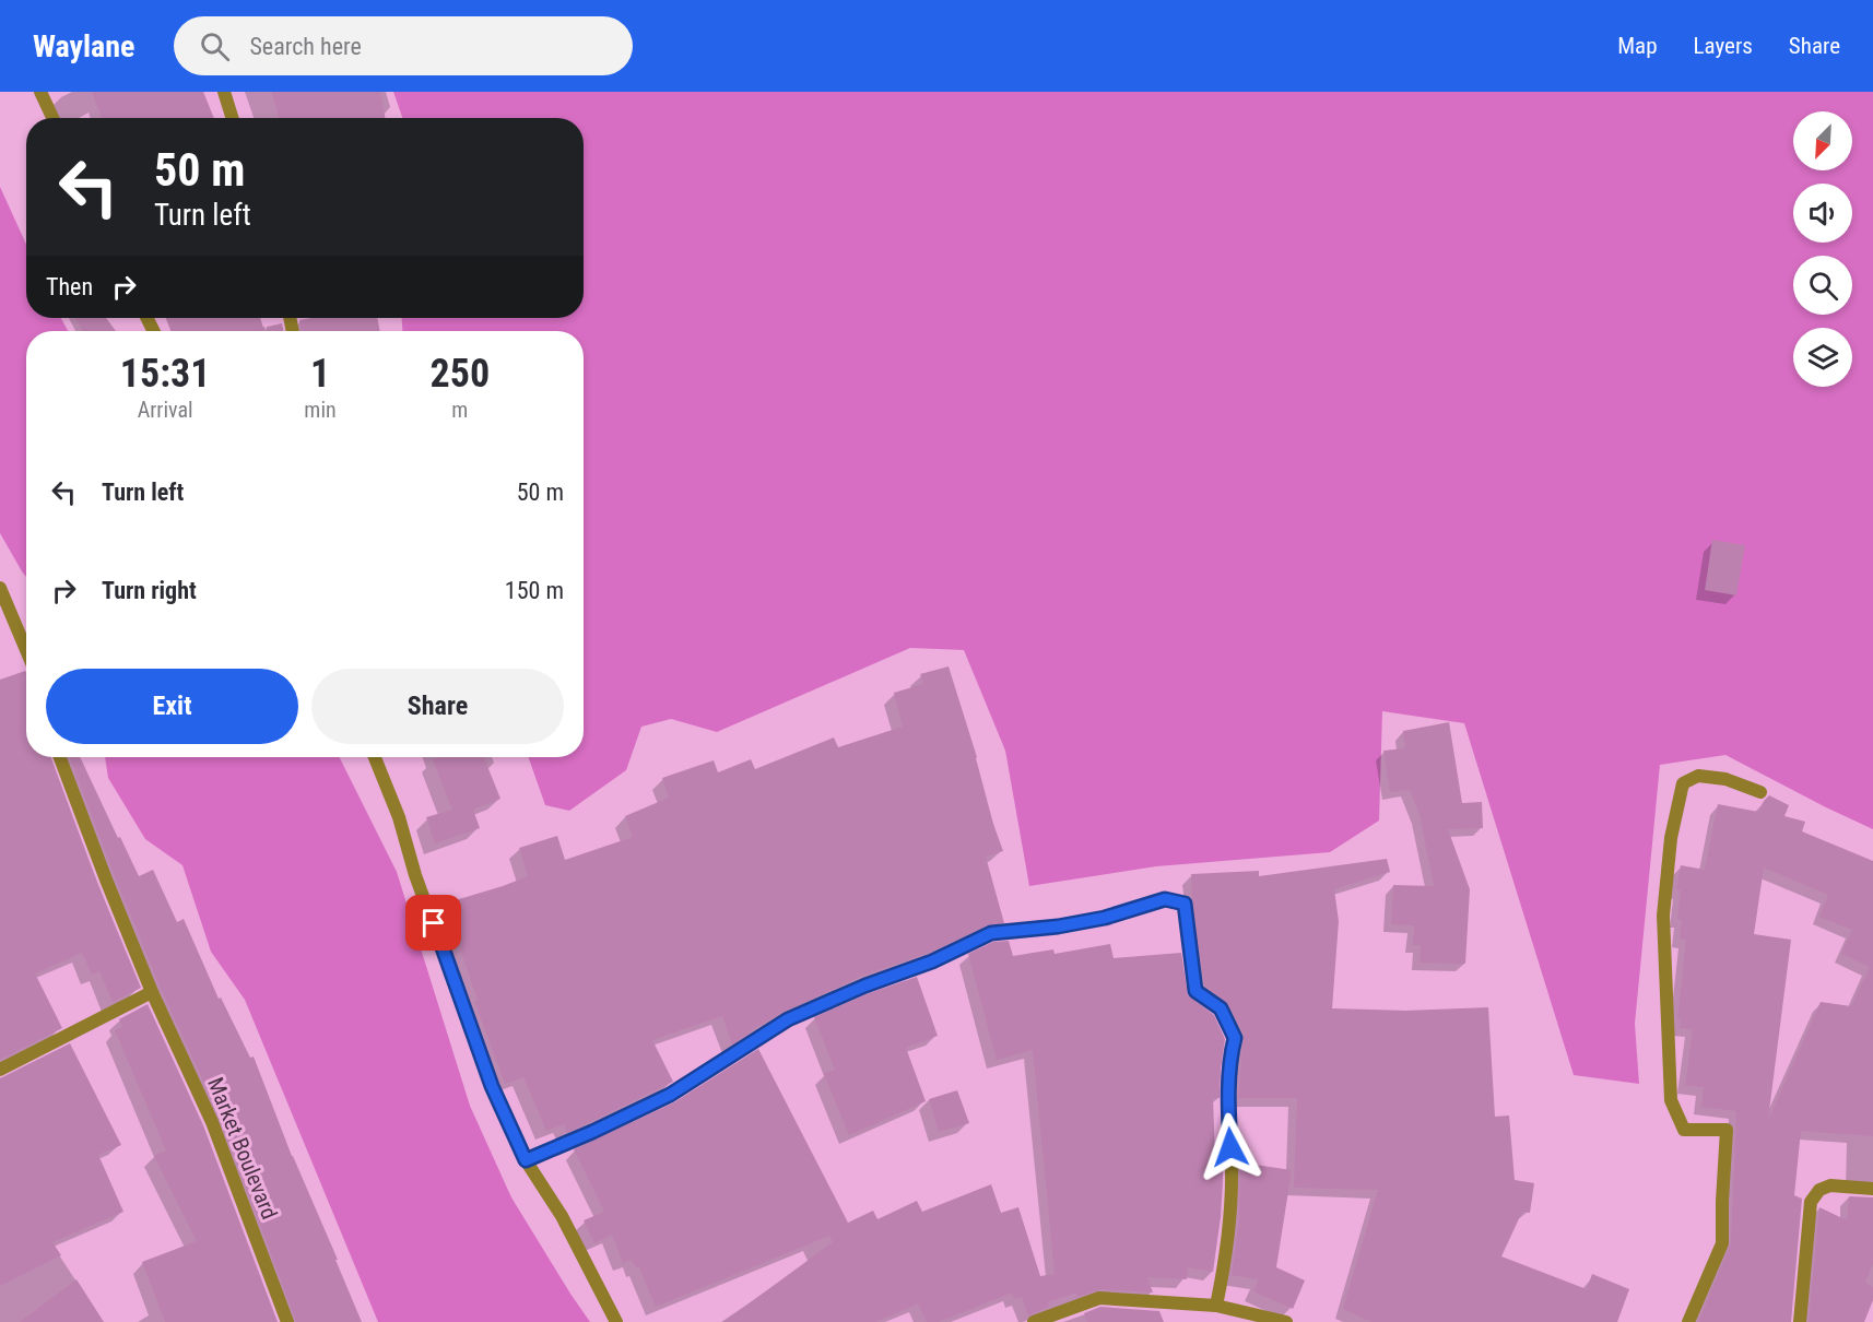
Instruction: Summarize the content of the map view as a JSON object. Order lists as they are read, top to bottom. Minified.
{"streets":{"street":["Market Boulevard"]},"north":"bottom left","page":{"header":"Waylane","search":"Search here","nav":["Map","Layers","Share"],"turn":["50 m","Turn left"],"then":"Then","eta":["15:31","Arrival","1","min","250","m"],"list":[{"name":"Turn left","value":"50 m"},{"name":"Turn right","value":"150 m"}],"buttons":["Exit","Share"]}}
